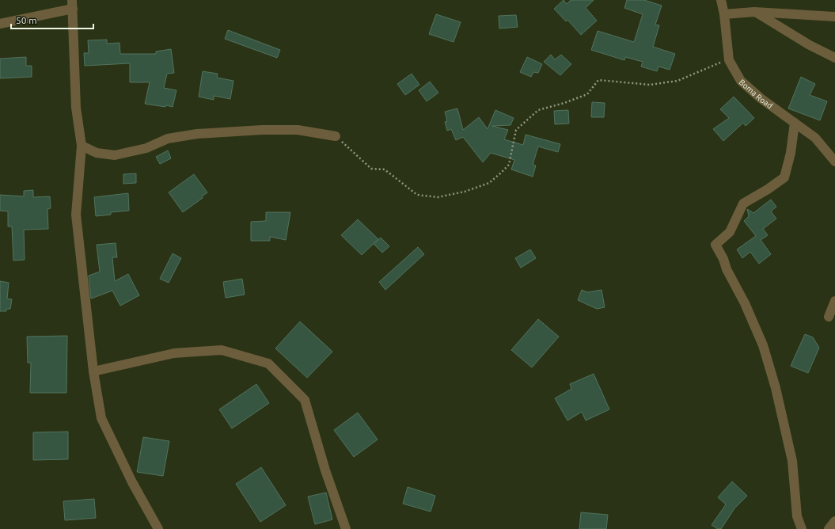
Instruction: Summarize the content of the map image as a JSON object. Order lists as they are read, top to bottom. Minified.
{"streets":{"street":["Boma Road"]},"scale_bar":"50 m"}
